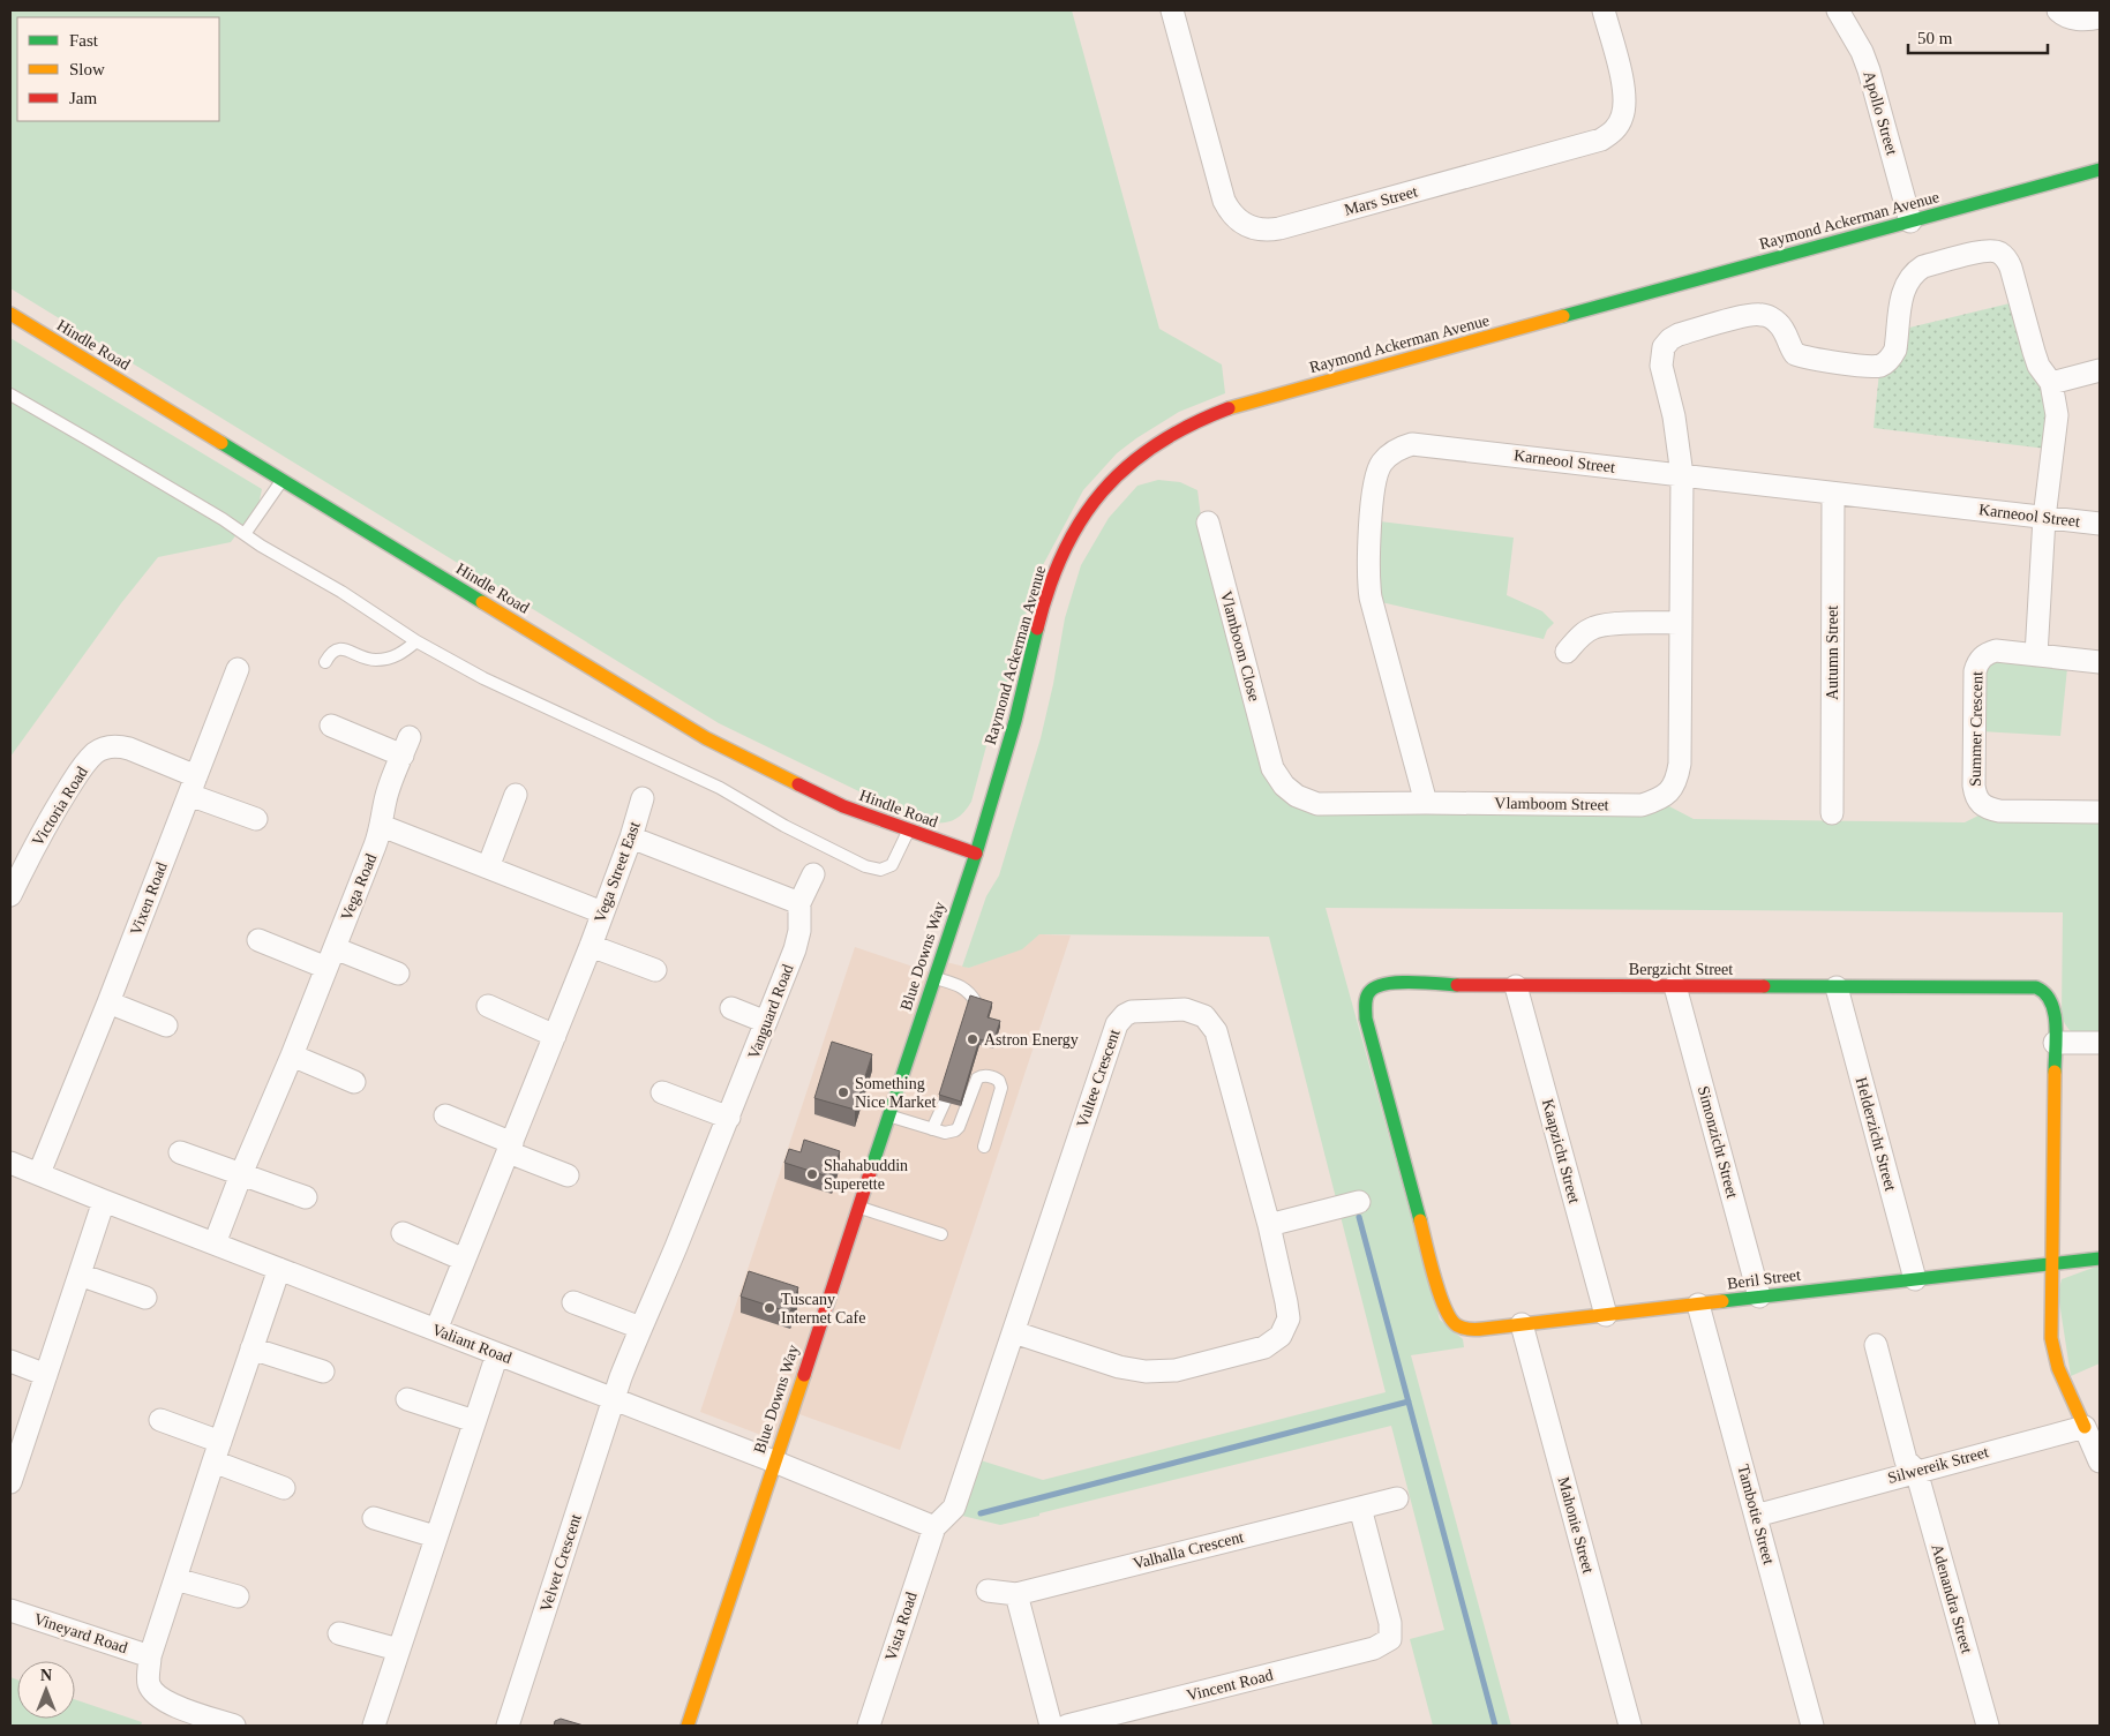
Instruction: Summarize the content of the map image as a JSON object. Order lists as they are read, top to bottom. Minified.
{"streets":{"street":["Apollo Street","Mars Street","Raymond Ackerman Avenue","Hindle Road","Karneool Street","Vlamboom Close","Autumn Street","Summer Crescent","Vlamboom Street","Victoria Road","Vega Street East","Vega Road","Vixen Road","Blue Downs Way","Bergzicht Street","Vanguard Road","Vultee Crescent","Helderzicht Street","Simonzicht Street","Kaapzicht Street","Beril Street","Valiant Road","Silwereik Street","Tambotie Street","Mahonie Street","Valhalla Crescent","Velvet Crescent","Adenandra Street","Vista Road","Vineyard Road","Vincent Road"]},"crossings":[["Apollo Street","Raymond Ackerman Avenue"],["Raymond Ackerman Avenue","Hindle Road"],["Raymond Ackerman Avenue","Blue Downs Way"],["Hindle Road","Blue Downs Way"],["Karneool Street","Autumn Street"],["Karneool Street","Vlamboom Street"],["Vlamboom Close","Vlamboom Street"],["Victoria Road","Vixen Road"],["Vega Street East","Valiant Road"],["Vega Road","Valiant Road"],["Vixen Road","Valiant Road"],["Blue Downs Way","Valiant Road"],["Bergzicht Street","Helderzicht Street"],["Bergzicht Street","Simonzicht Street"],["Bergzicht Street","Kaapzicht Street"],["Bergzicht Street","Beril Street"],["Bergzicht Street","Silwereik Street"],["Vanguard Road","Valiant Road"],["Vanguard Road","Velvet Crescent"],["Vultee Crescent","Valiant Road"],["Vultee Crescent","Vista Road"],["Helderzicht Street","Beril Street"],["Simonzicht Street","Beril Street"],["Kaapzicht Street","Beril Street"],["Beril Street","Tambotie Street"],["Beril Street","Mahonie Street"],["Valiant Road","Velvet Crescent"],["Valiant Road","Vista Road"],["Silwereik Street","Tambotie Street"],["Silwereik Street","Adenandra Street"],["Valhalla Crescent","Vincent Road"]],"places":["Astron Energy","Something Nice Market","Shahabuddin Superette","Tuscany Internet Cafe"],"legend":["Fast","Slow","Jam"],"scale_bar":"50 m","north":"top"}
